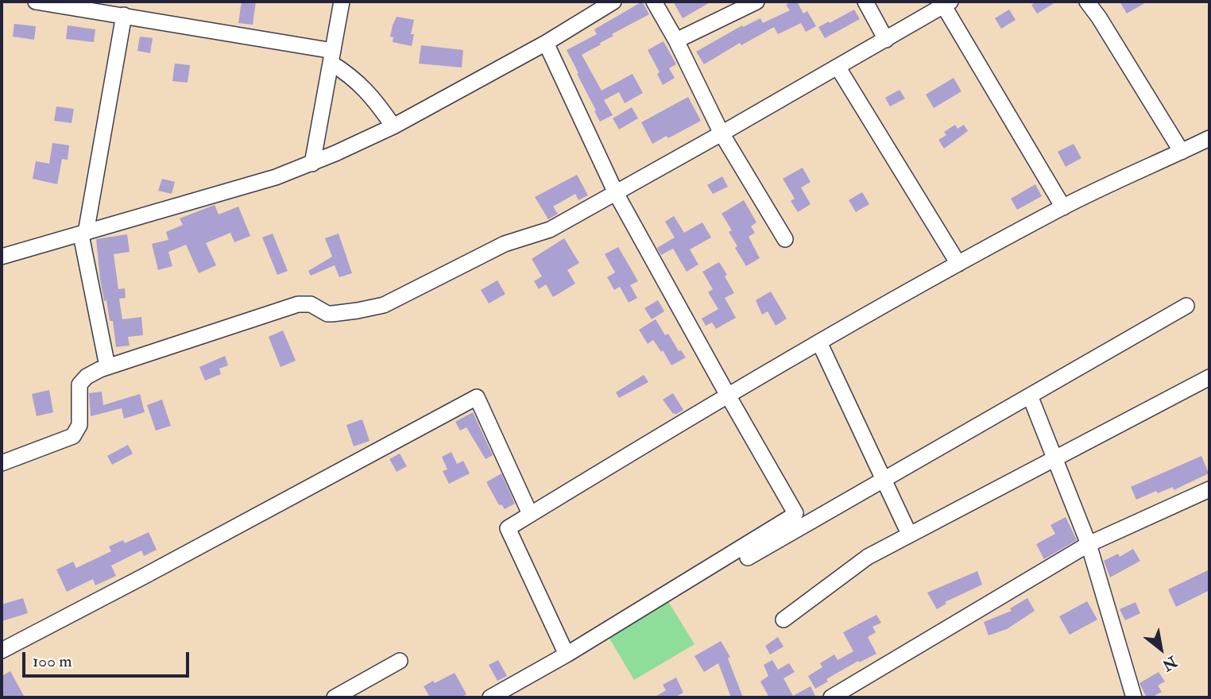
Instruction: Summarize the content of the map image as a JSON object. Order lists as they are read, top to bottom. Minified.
{"scale_bar":"100 m","north":"bottom right"}
